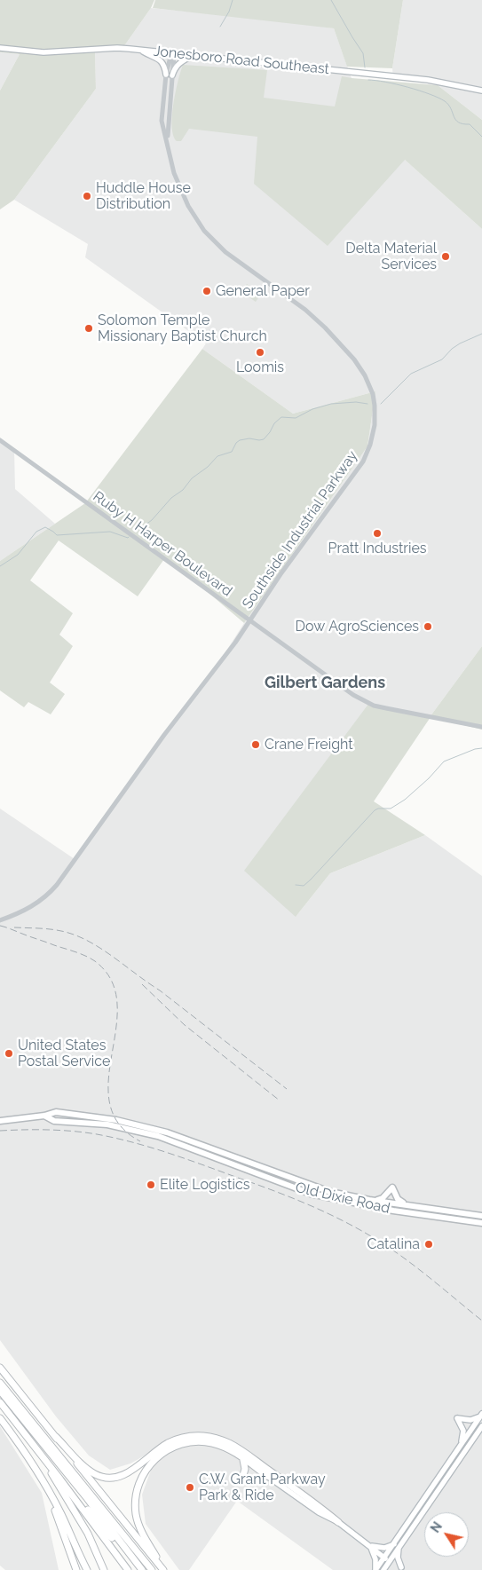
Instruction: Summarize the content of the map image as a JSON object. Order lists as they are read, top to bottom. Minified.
{"streets":{"main road":["Jonesboro Road Southeast","Old Dixie Road"],"street":["Southside Industrial Parkway","Ruby H Harper Boulevard"]},"crossings":[["Jonesboro Road Southeast","Southside Industrial Parkway"],["Southside Industrial Parkway","Ruby H Harper Boulevard"]],"districts":["Gilbert Gardens"],"places":["Huddle House Distribution","Delta Material Services","General Paper","Solomon Temple Missionary Baptist Church","Loomis","Pratt Industries","Dow AgroSciences","Crane Freight","United States Postal Service","Elite Logistics","Catalina","C.W. Grant Parkway Park & Ride"],"north":"top left"}
